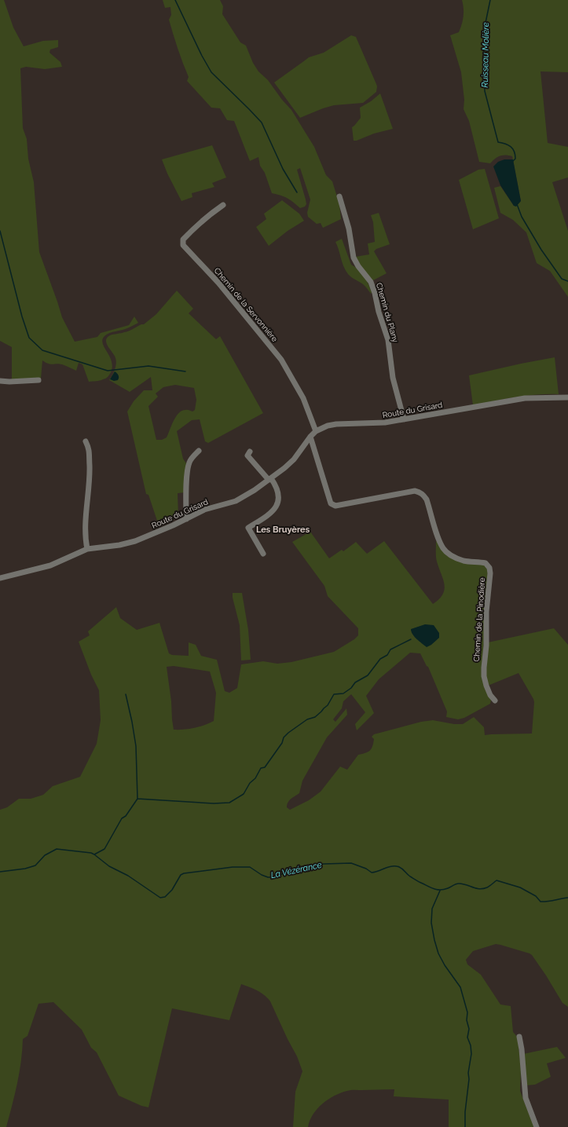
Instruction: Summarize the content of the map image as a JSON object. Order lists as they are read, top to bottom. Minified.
{"streets":{"street":["Chemin de la Servonnière","Chemin du Plany","Route du Grisard","Chemin de la Pinodière"]},"crossings":[["Chemin de la Servonnière","Route du Grisard"],["Chemin du Plany","Route du Grisard"],["Route du Grisard","Chemin de la Pinodière"]],"districts":["Les Bruyères"],"water":["Ruisseau Molière","La Vézérance"]}
